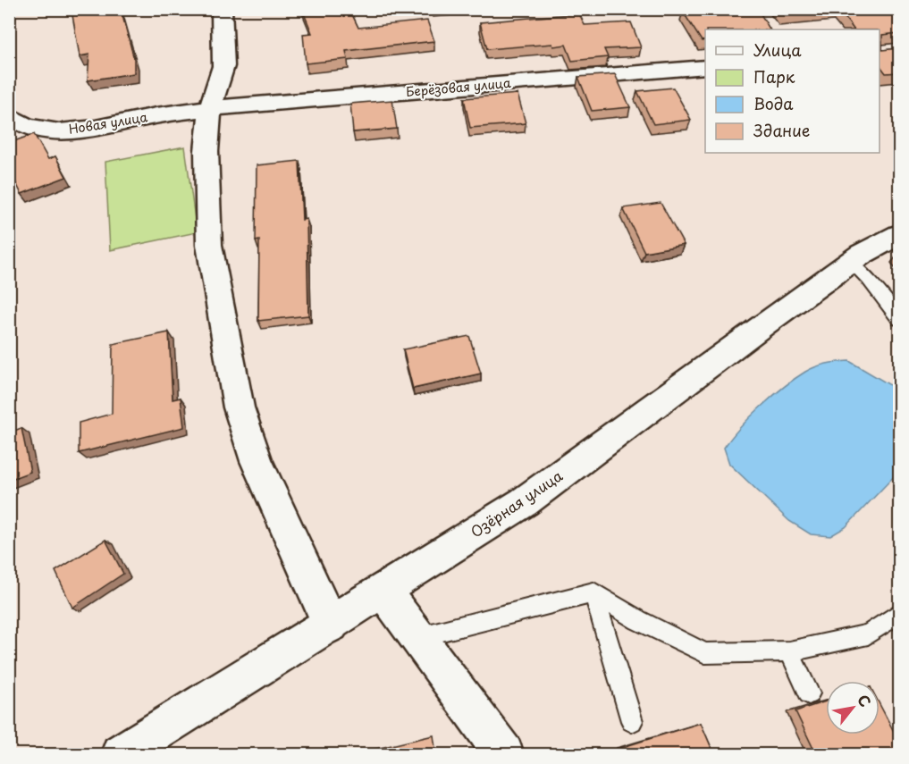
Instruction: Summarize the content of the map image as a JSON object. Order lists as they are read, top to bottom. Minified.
{"streets":{"street":["Берёзовая улица","Новая улица","Озёрная улица"]},"crossings":[["Берёзовая улица","Новая улица"]],"legend":["Улица","Парк","Вода","Здание"],"north":"top right"}
